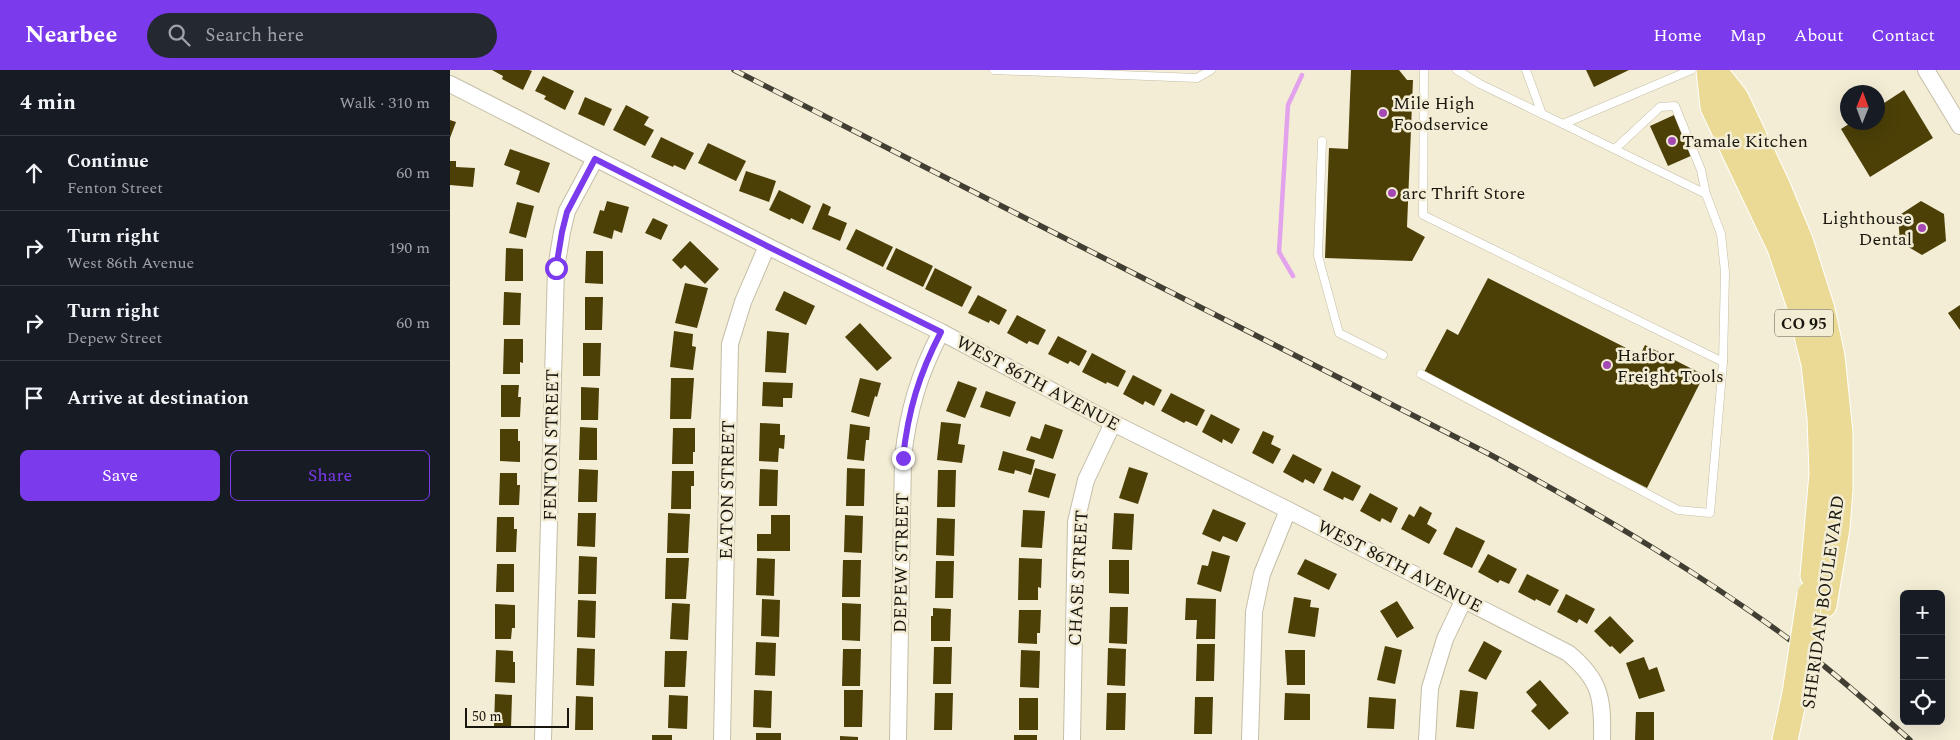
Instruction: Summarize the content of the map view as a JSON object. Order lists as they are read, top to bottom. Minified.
{"streets":{"main road":["CO 95","SHERIDAN BOULEVARD"],"street":["WEST 86TH AVENUE","FENTON STREET","EATON STREET","DEPEW STREET","CHASE STREET"]},"crossings":[["WEST 86TH AVENUE","FENTON STREET"],["WEST 86TH AVENUE","EATON STREET"],["WEST 86TH AVENUE","DEPEW STREET"],["WEST 86TH AVENUE","CHASE STREET"]],"places":["Mile High Foodservice","Tamale Kitchen","arc Thrift Store","Lighthouse Dental","Harbor Freight Tools"],"scale_bar":"50 m","north":"top","page":{"header":"Nearbee","search":"Search here","nav":["Home","Map","About","Contact"],"heading":["4 min","Walk · 310 m"],"list":[["Continue","Fenton Street","60 m"],["Turn right","West 86th Avenue","190 m"],["Turn right","Depew Street","60 m"],"Arrive at destination"],"buttons":["Save","Share"],"map_buttons":["+","−"],"scale":"50 m"}}
